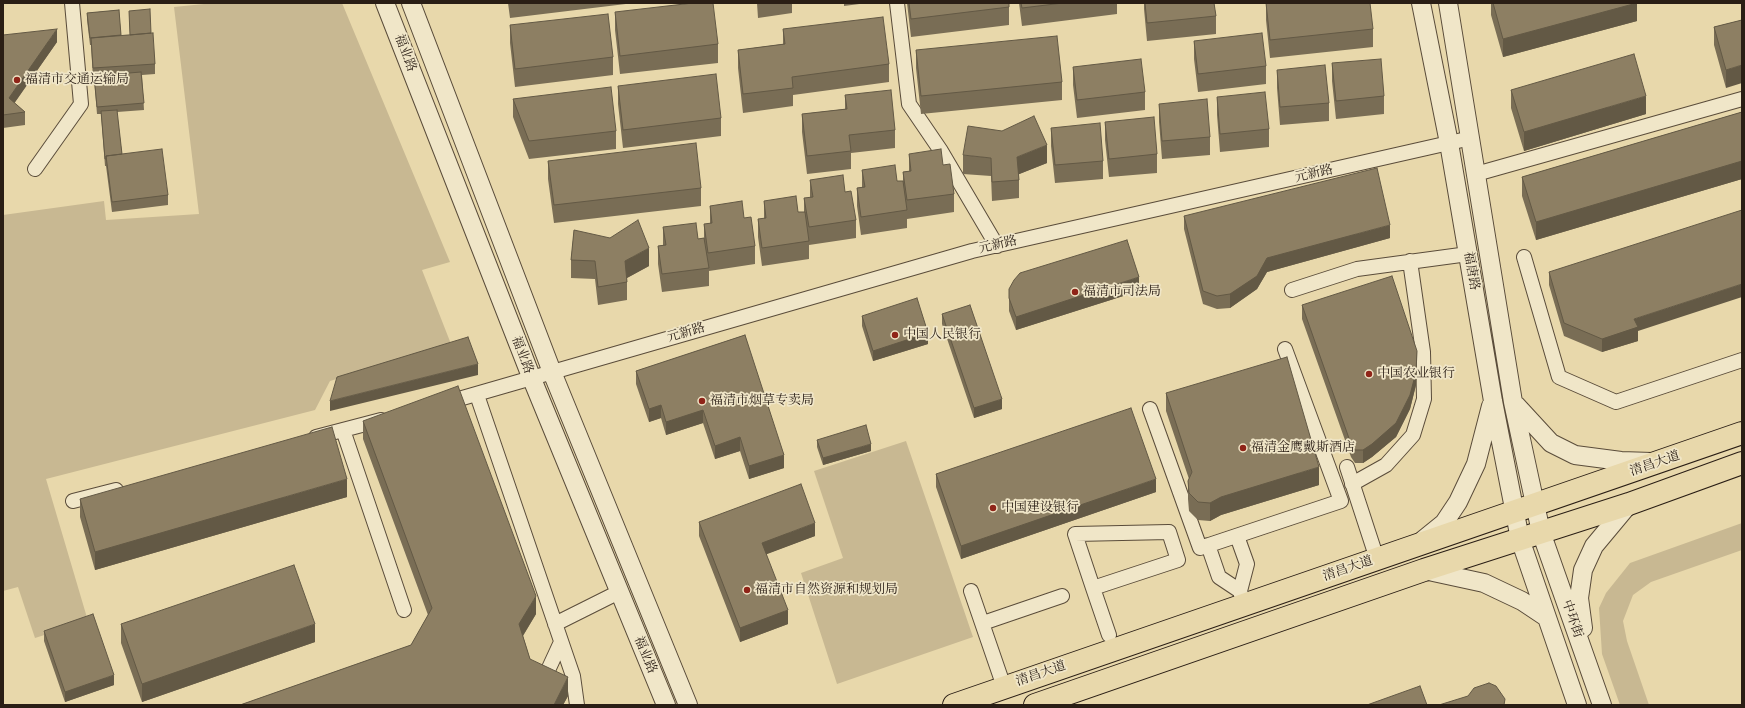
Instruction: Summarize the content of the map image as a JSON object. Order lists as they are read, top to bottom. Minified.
{"streets":{"main road":["清昌大道"],"street":["福业路","元新路","福唐路","中环街"]},"crossings":[["福业路","元新路"],["元新路","福唐路"],["福唐路","清昌大道"],["福唐路","中环街"],["清昌大道","中环街"]],"places":["福清市交通运输局","福清市司法局","中国人民银行","中国农业银行","福清市烟草专卖局","福清金鹰戴斯酒店","中国建设银行","福清市自然资源和规划局"]}
